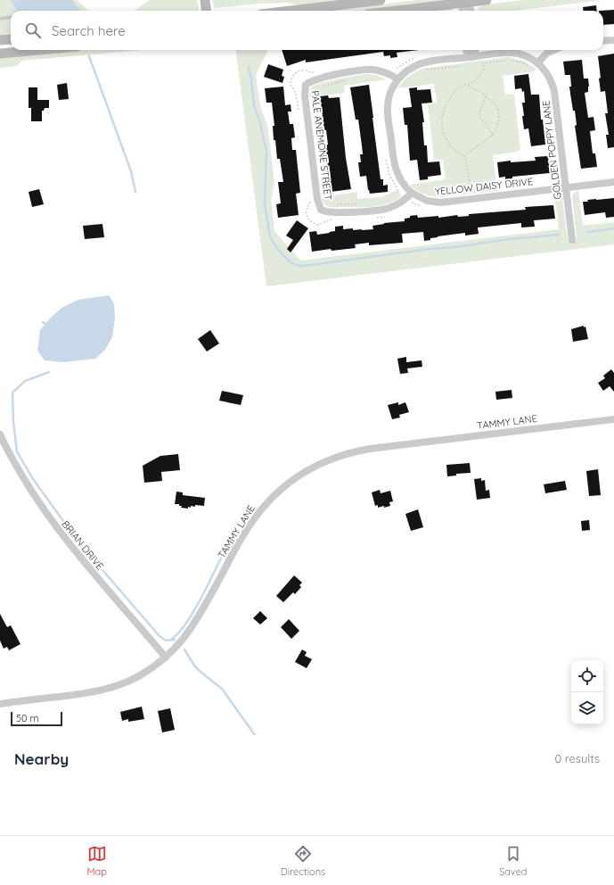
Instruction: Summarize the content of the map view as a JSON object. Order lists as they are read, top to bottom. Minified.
{"streets":{"street":["PALE ANEMONE STREET","GOLDEN POPPY LANE","YELLOW DAISY DRIVE","TAMMY LANE","BRIAN DRIVE"]},"crossings":[["PALE ANEMONE STREET","YELLOW DAISY DRIVE"],["GOLDEN POPPY LANE","YELLOW DAISY DRIVE"],["TAMMY LANE","BRIAN DRIVE"]],"scale_bar":"50 m","page":{"search":"Search here","scale":"50 m","heading":["Nearby","0 results"],"nav":["Map","Directions","Saved"]}}
